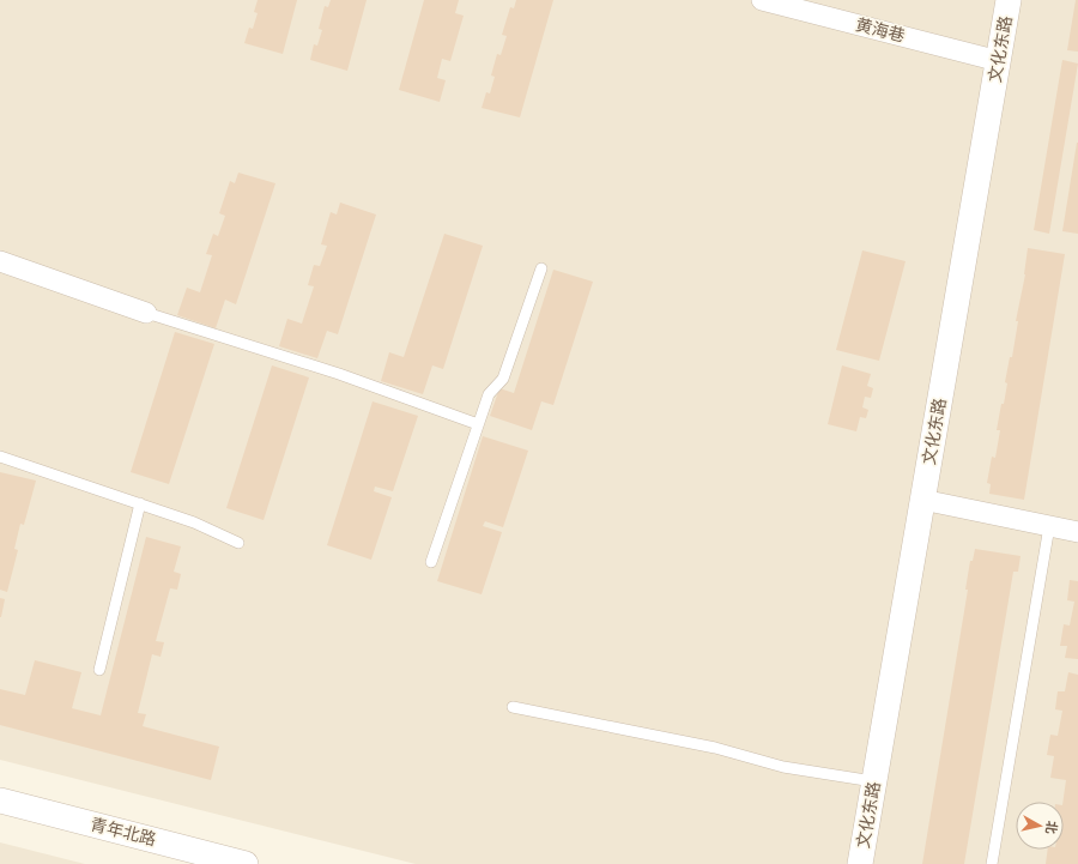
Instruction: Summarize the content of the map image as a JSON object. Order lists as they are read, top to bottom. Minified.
{"streets":{"street":["黄海巷","文化东路","青年北路"]},"crossings":[["黄海巷","文化东路"]],"north":"right"}
